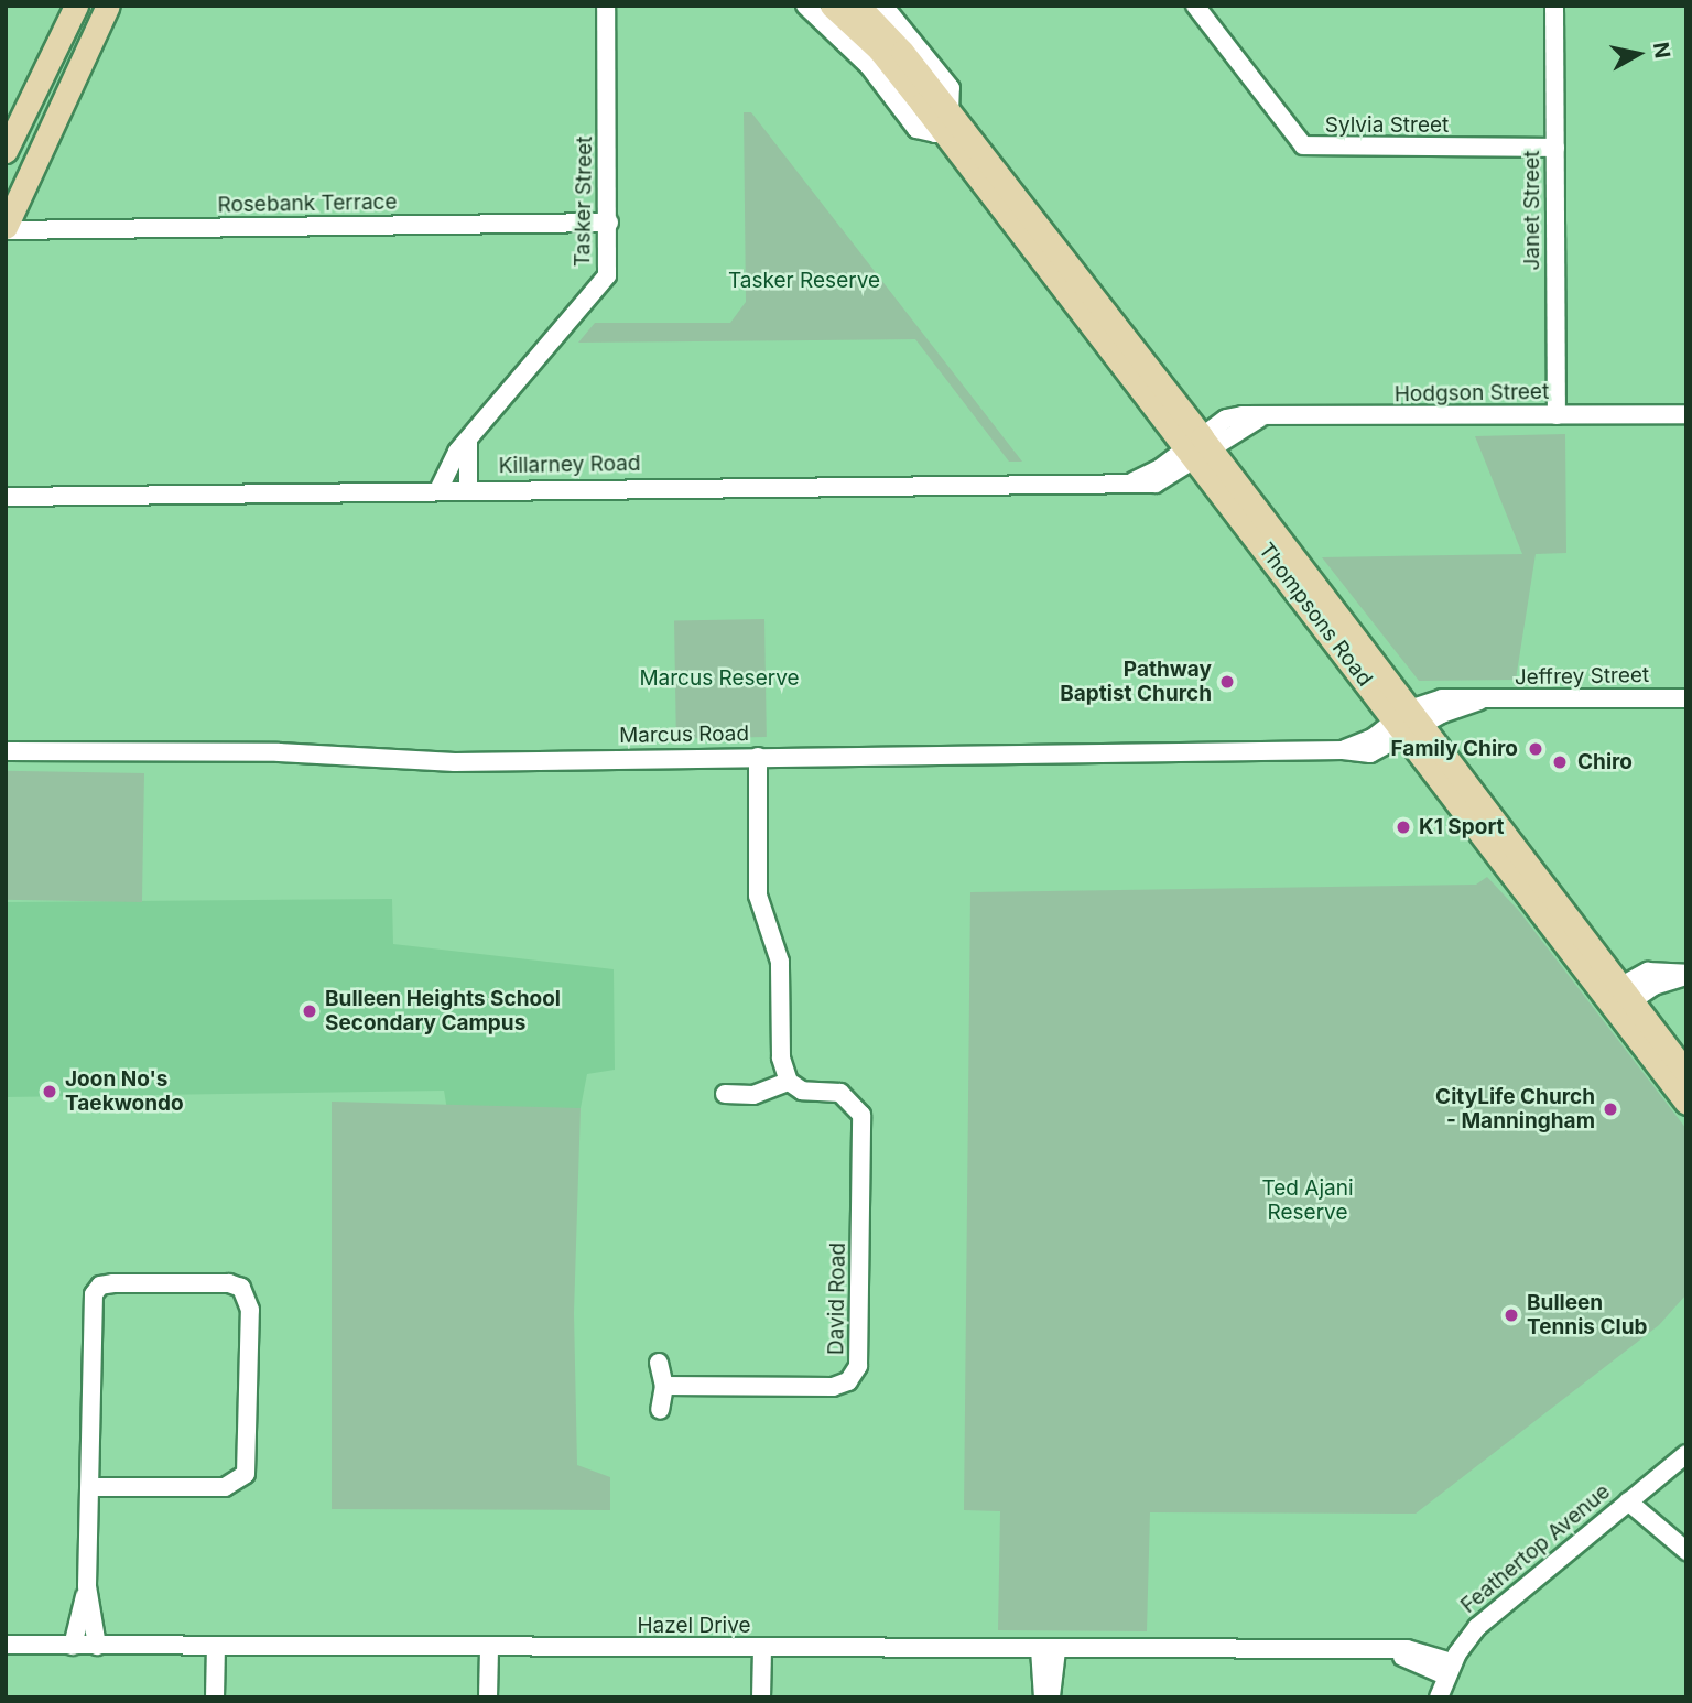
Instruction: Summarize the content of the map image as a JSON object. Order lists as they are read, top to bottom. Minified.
{"streets":{"main road":["Thompsons Road"],"street":["Sylvia Street","Tasker Street","Rosebank Terrace","Janet Street","Hodgson Street","Killarney Road","Jeffrey Street","Marcus Road","David Road","Feathertop Avenue","Hazel Drive"]},"crossings":[["Sylvia Street","Janet Street"],["Tasker Street","Rosebank Terrace"],["Tasker Street","Killarney Road"],["Janet Street","Hodgson Street"],["Hodgson Street","Killarney Road"],["Hodgson Street","Thompsons Road"],["Killarney Road","Thompsons Road"],["Thompsons Road","Jeffrey Street"],["Thompsons Road","Marcus Road"],["Jeffrey Street","Marcus Road"],["Feathertop Avenue","Hazel Drive"]],"parks":["Tasker Reserve","Marcus Reserve","Ted Ajani Reserve"],"places":["Pathway Baptist Church","Family Chiro","Chiro","K1 Sport","Bulleen Heights School Secondary Campus","Joon No's Taekwondo","CityLife Church - Manningham","Bulleen Tennis Club"],"north":"right"}
